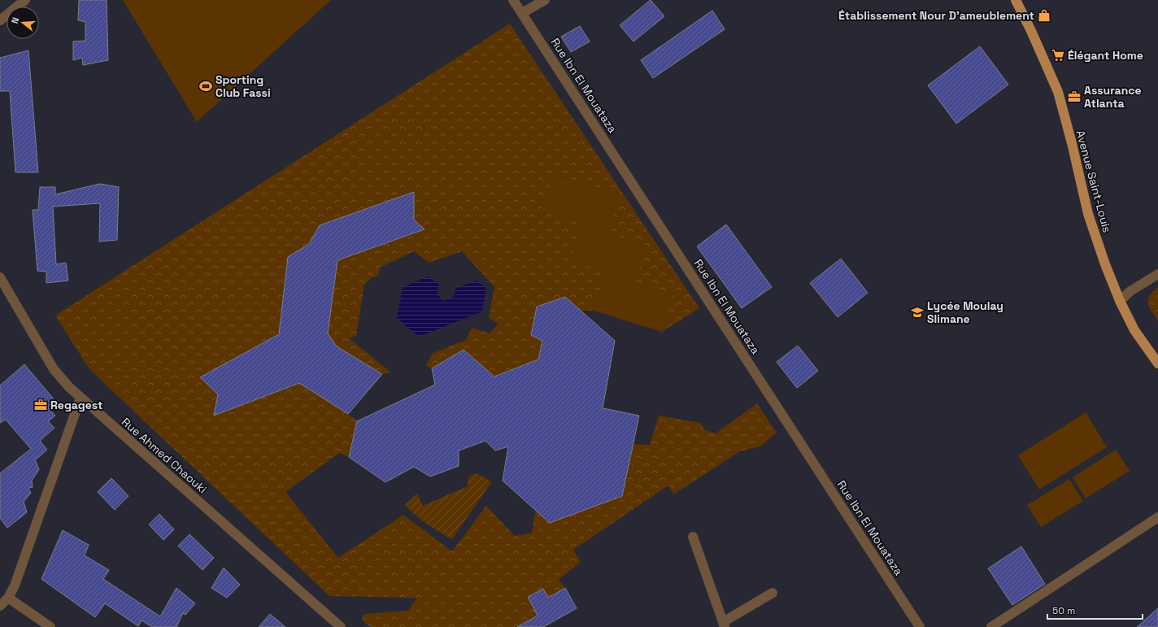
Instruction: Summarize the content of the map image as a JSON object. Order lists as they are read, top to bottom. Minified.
{"streets":{"main road":["Avenue Saint-Louis"],"street":["Rue Ibn El Mouataza","Rue Ahmed Chaouki"]},"places":{"shop":["Établissement Nour D'ameublement"],"supermarket":["Élégant Home"],"sports":["Sporting Club Fassi"],"office":["Assurance Atlanta","Regagest"],"school or university":["Lycée Moulay Slimane"]},"scale_bar":"50 m","north":"left"}
